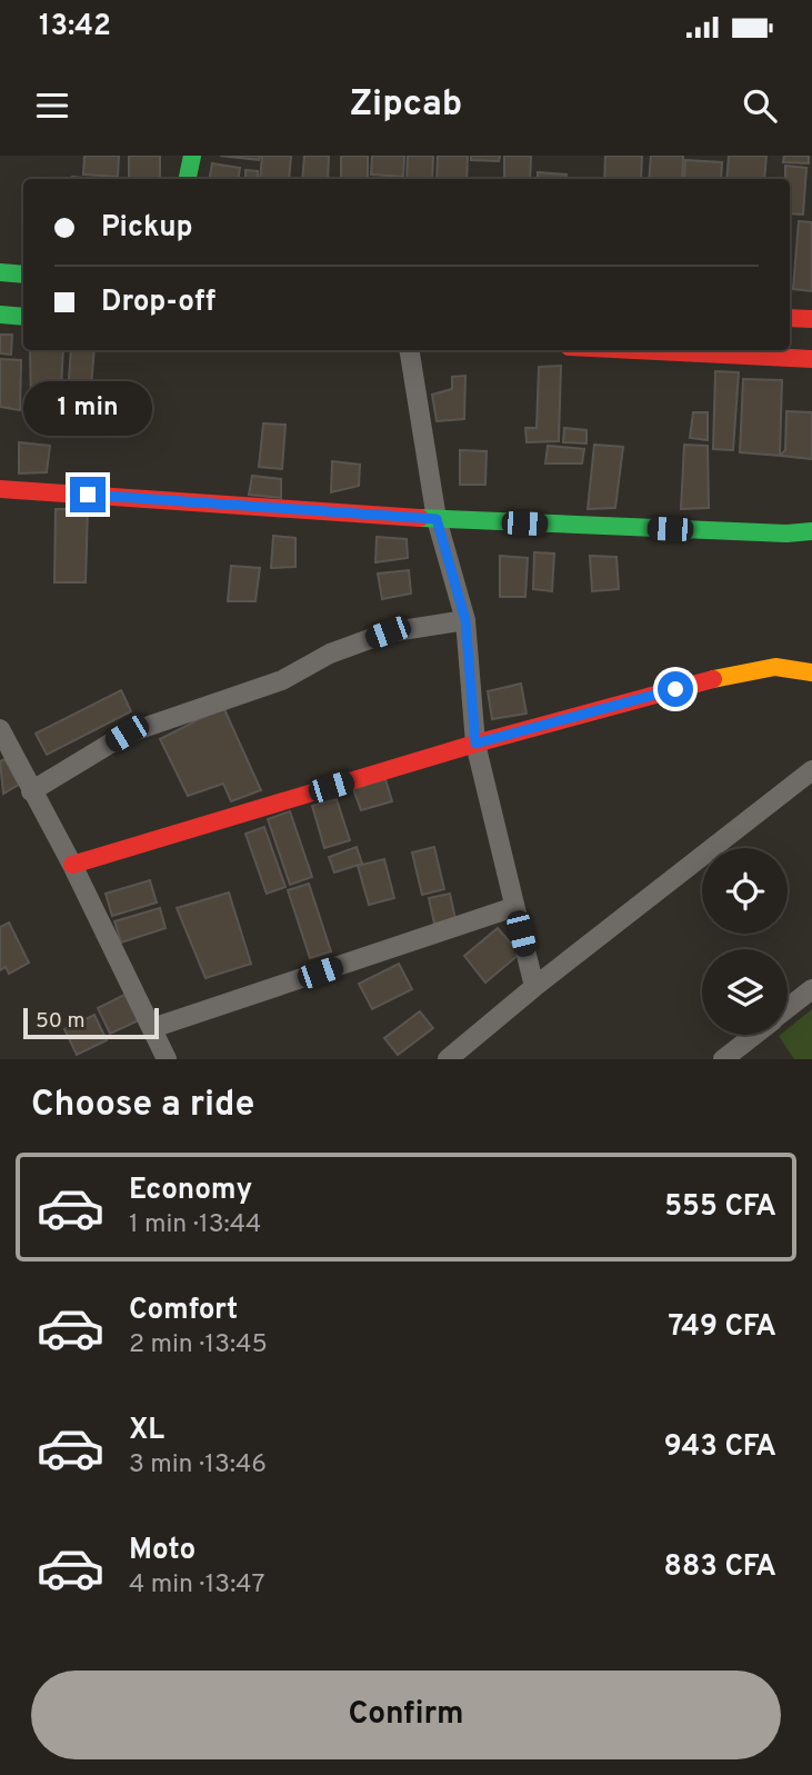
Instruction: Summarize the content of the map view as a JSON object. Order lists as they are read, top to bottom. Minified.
{"scale_bar":"50 m","page":{"status":"13:42","header":"Zipcab","banner":["Pickup","Drop-off"],"bubble":"1 min","scale":"50 m","heading":"Choose a ride","list":[{"name":"Economy","note":"1 min · 13:44","value":"555 CFA"},{"name":"Comfort","note":"2 min · 13:45","value":"749 CFA"},{"name":"XL","note":"3 min · 13:46","value":"943 CFA"},{"name":"Moto","note":"4 min · 13:47","value":"883 CFA"}],"buttons":"Confirm"}}
